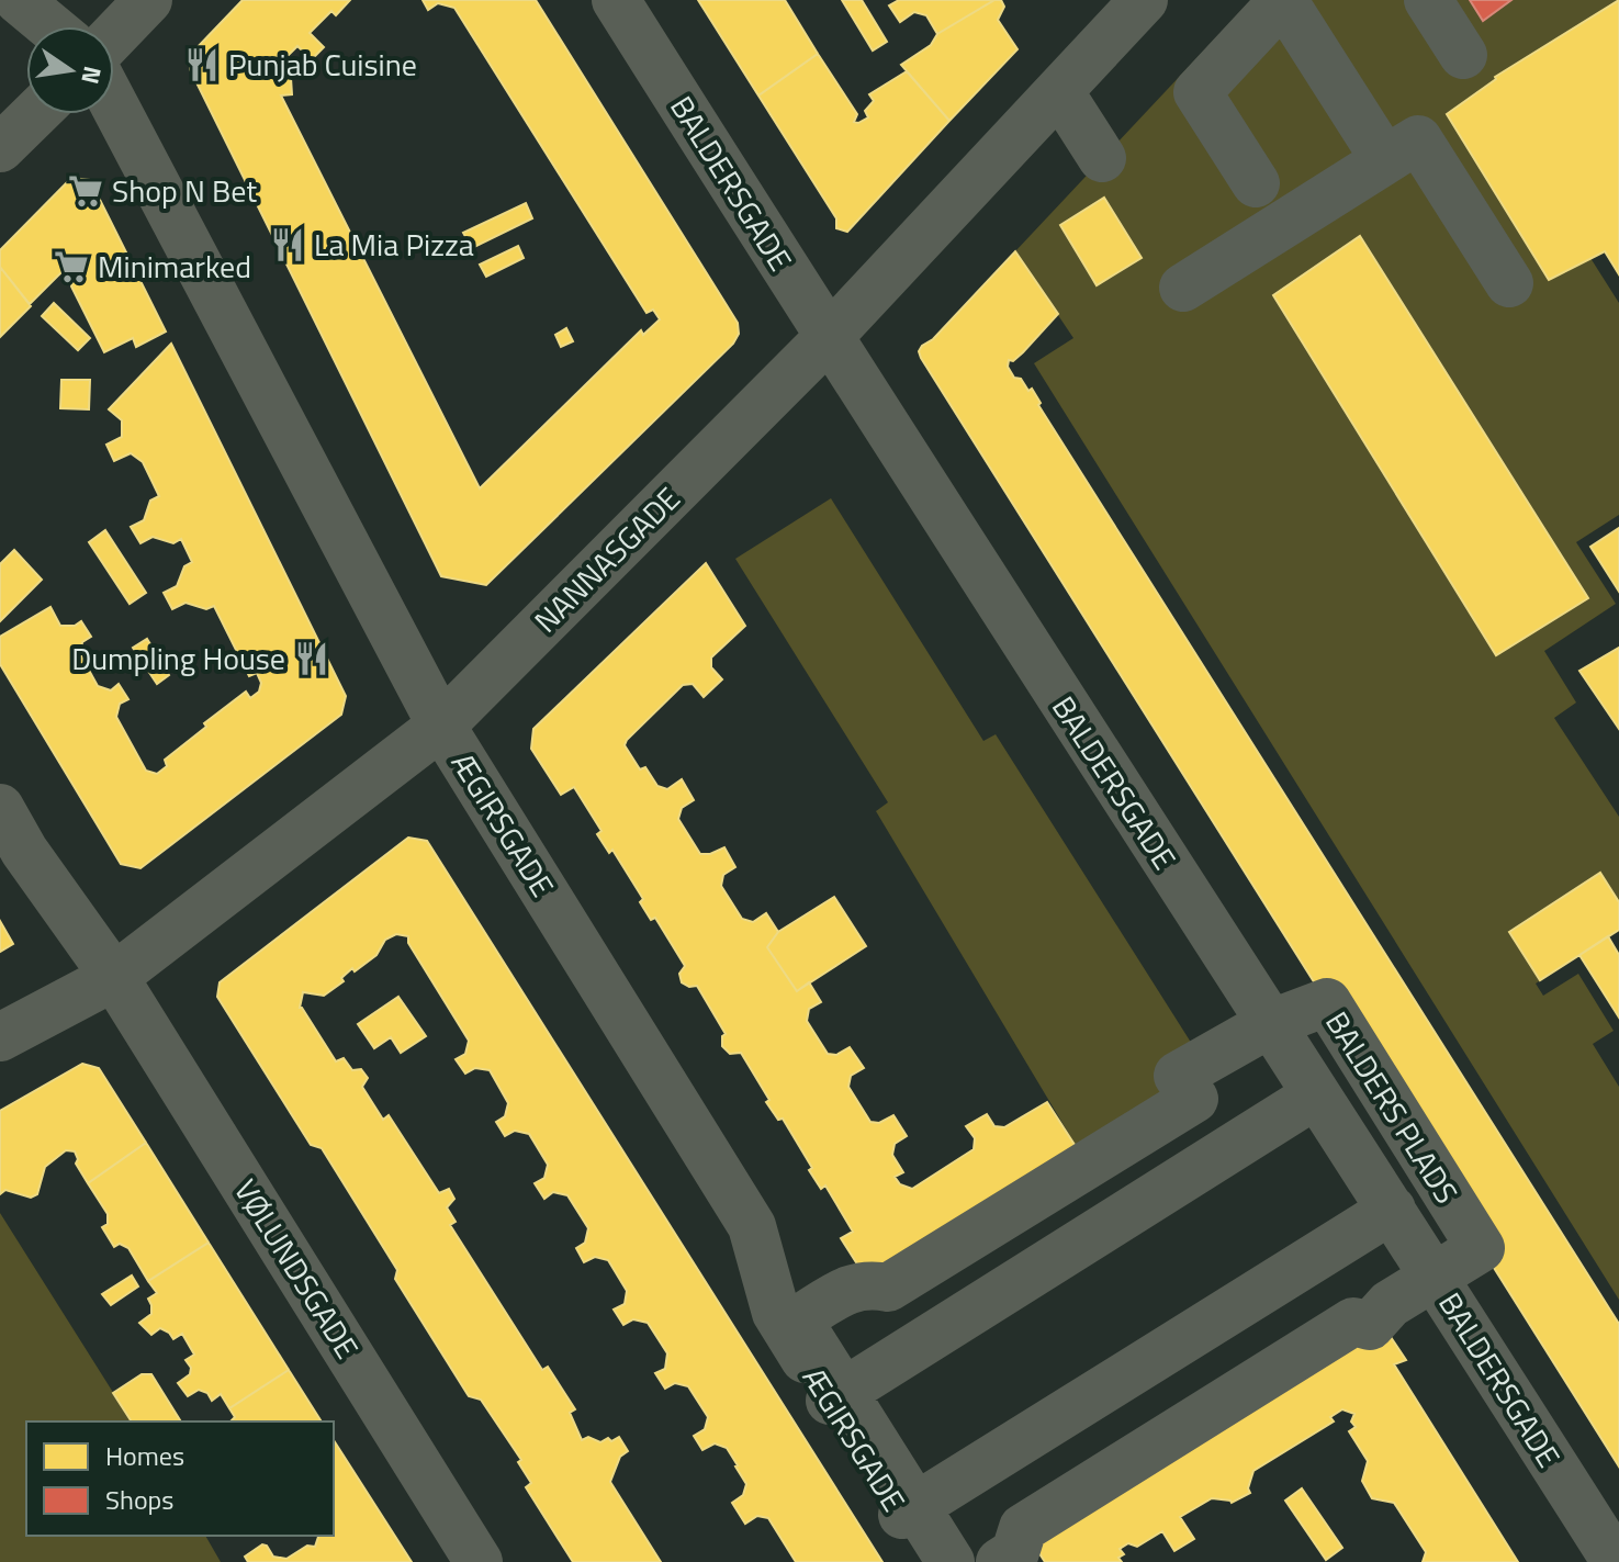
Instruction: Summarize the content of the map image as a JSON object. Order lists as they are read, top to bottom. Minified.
{"streets":{"street":["BALDERSGADE","NANNASGADE","ÆGIRSGADE","BALDERS PLADS","VØLUNDSGADE"]},"crossings":[["BALDERSGADE","NANNASGADE"],["BALDERSGADE","BALDERS PLADS"],["NANNASGADE","ÆGIRSGADE"],["NANNASGADE","VØLUNDSGADE"],["ÆGIRSGADE","BALDERS PLADS"]],"places":{"restaurant":["Punjab Cuisine","La Mia Pizza","Dumpling House"],"supermarket":["Shop N Bet","Minimarked"]},"legend":["Homes","Shops"],"north":"right"}
